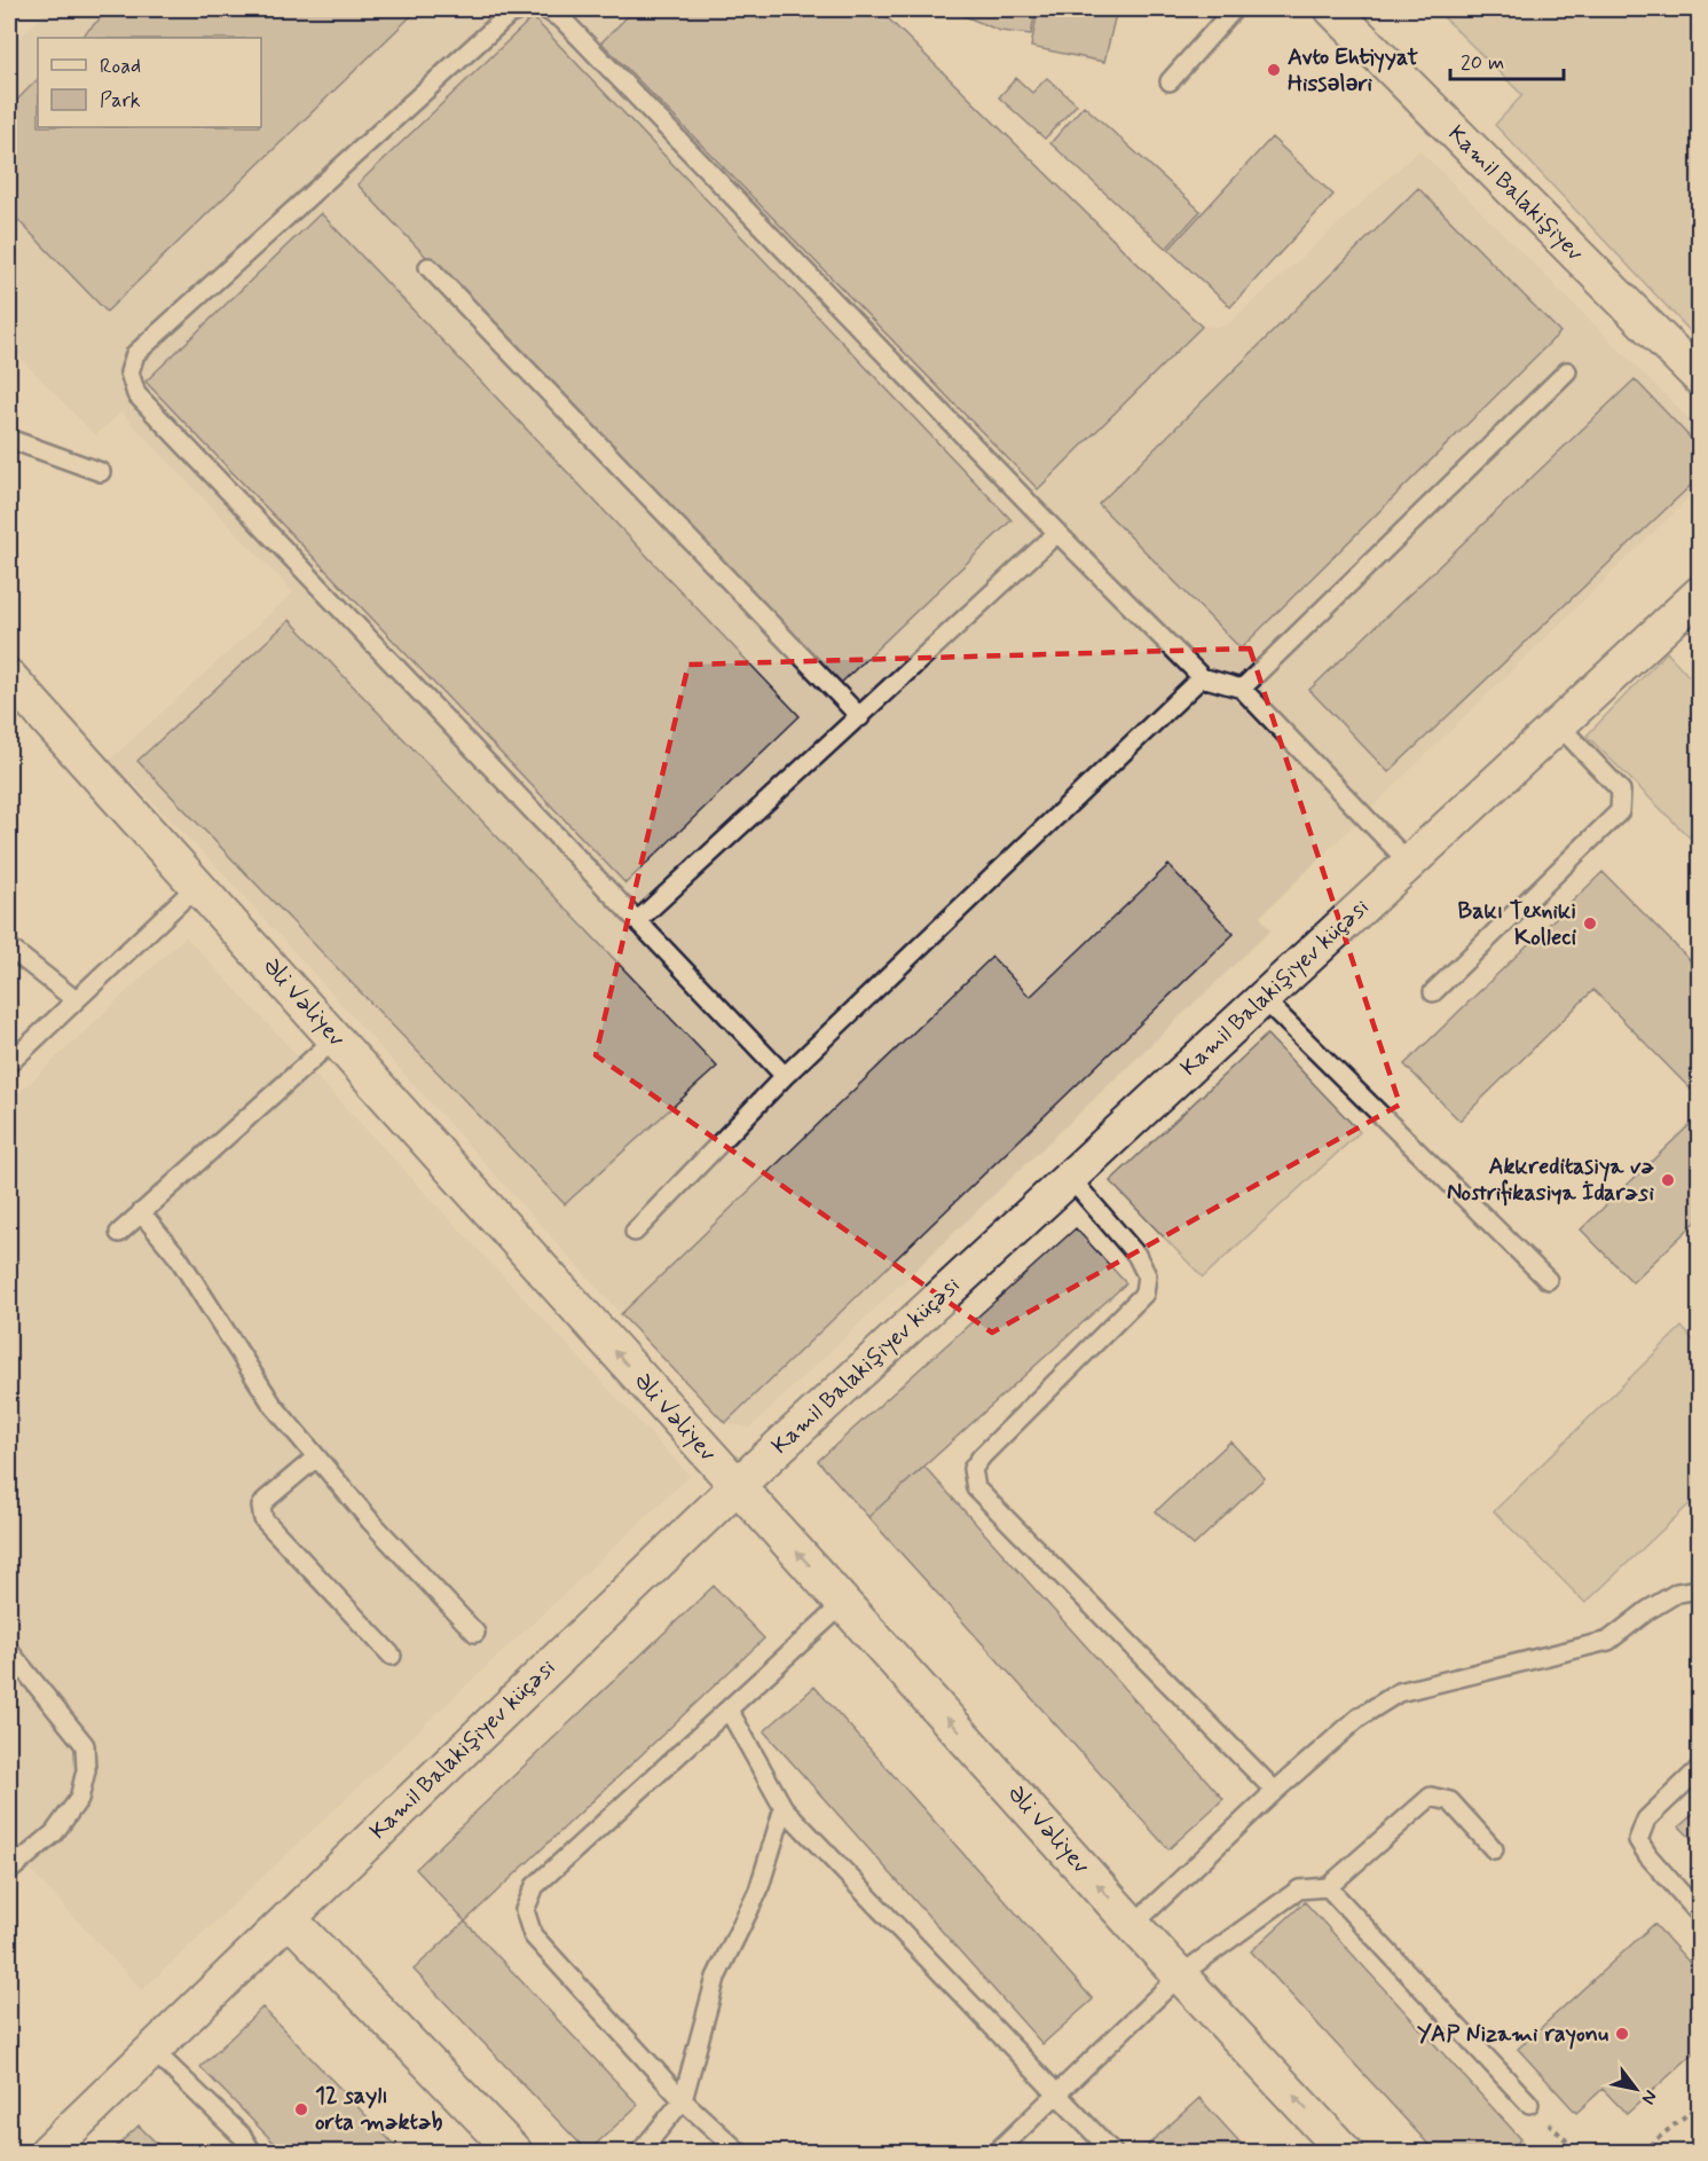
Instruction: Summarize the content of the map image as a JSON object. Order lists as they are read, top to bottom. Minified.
{"streets":{"street":["Kamil Balakişiyev","Kamil Balakişiyev küçəsi","Əli Vəliyev"]},"crossings":[["Kamil Balakişiyev küçəsi","Əli Vəliyev"]],"one_way":["Əli Vəliyev"],"places":["Avto Ehtiyyat Hissәlәri","Bakı Texniki Kolleci","Akkreditasiya və Nostrifikasiya İdarəsi","YAP Nizami rayonu","12 saylı orta məktəb"],"legend":["Road","Park"],"scale_bar":"20 m","north":"bottom right"}
